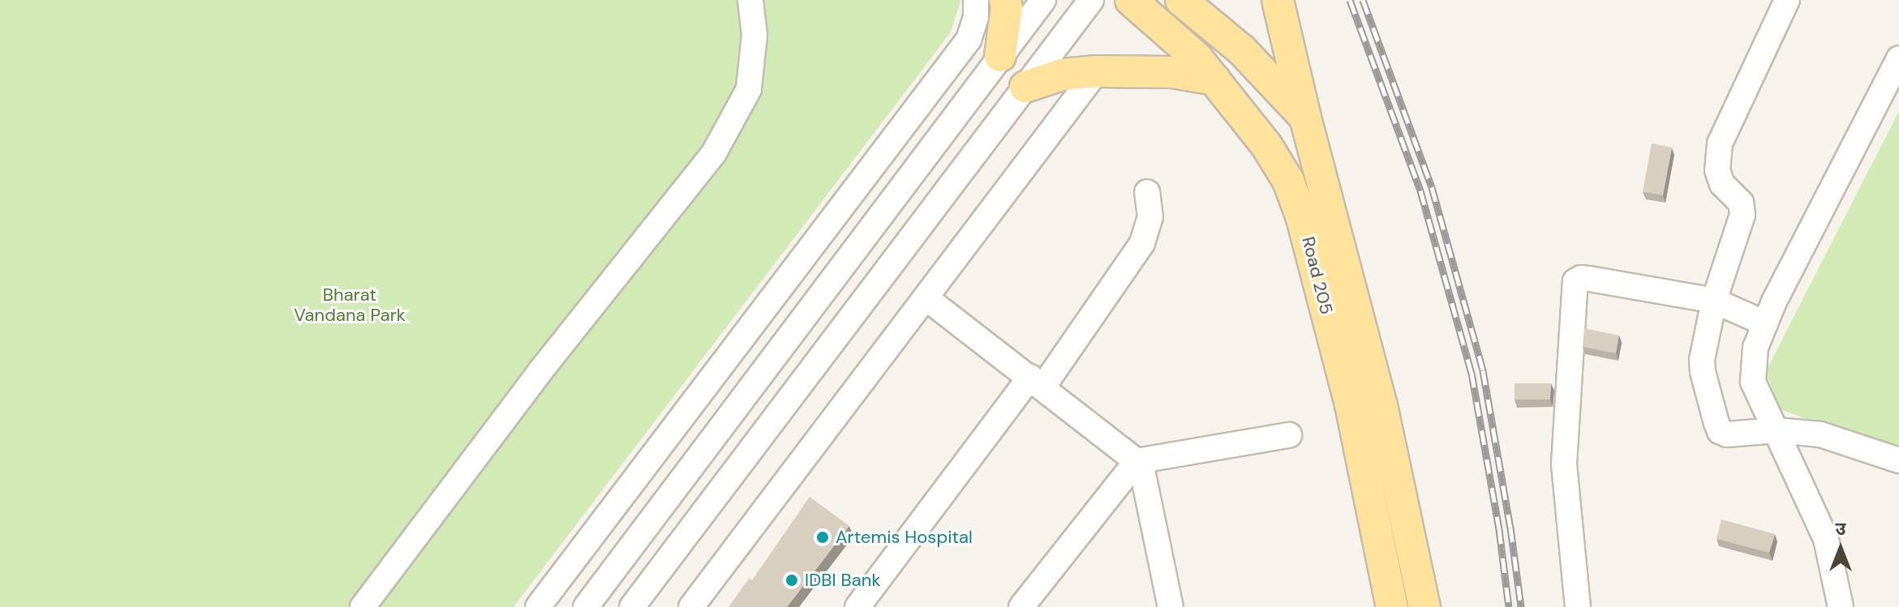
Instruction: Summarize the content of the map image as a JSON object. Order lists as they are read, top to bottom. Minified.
{"streets":{"main road":["Road 205"]},"parks":["Bharat Vandana Park"],"places":["Artemis Hospital","IDBI Bank"],"north":"top"}
